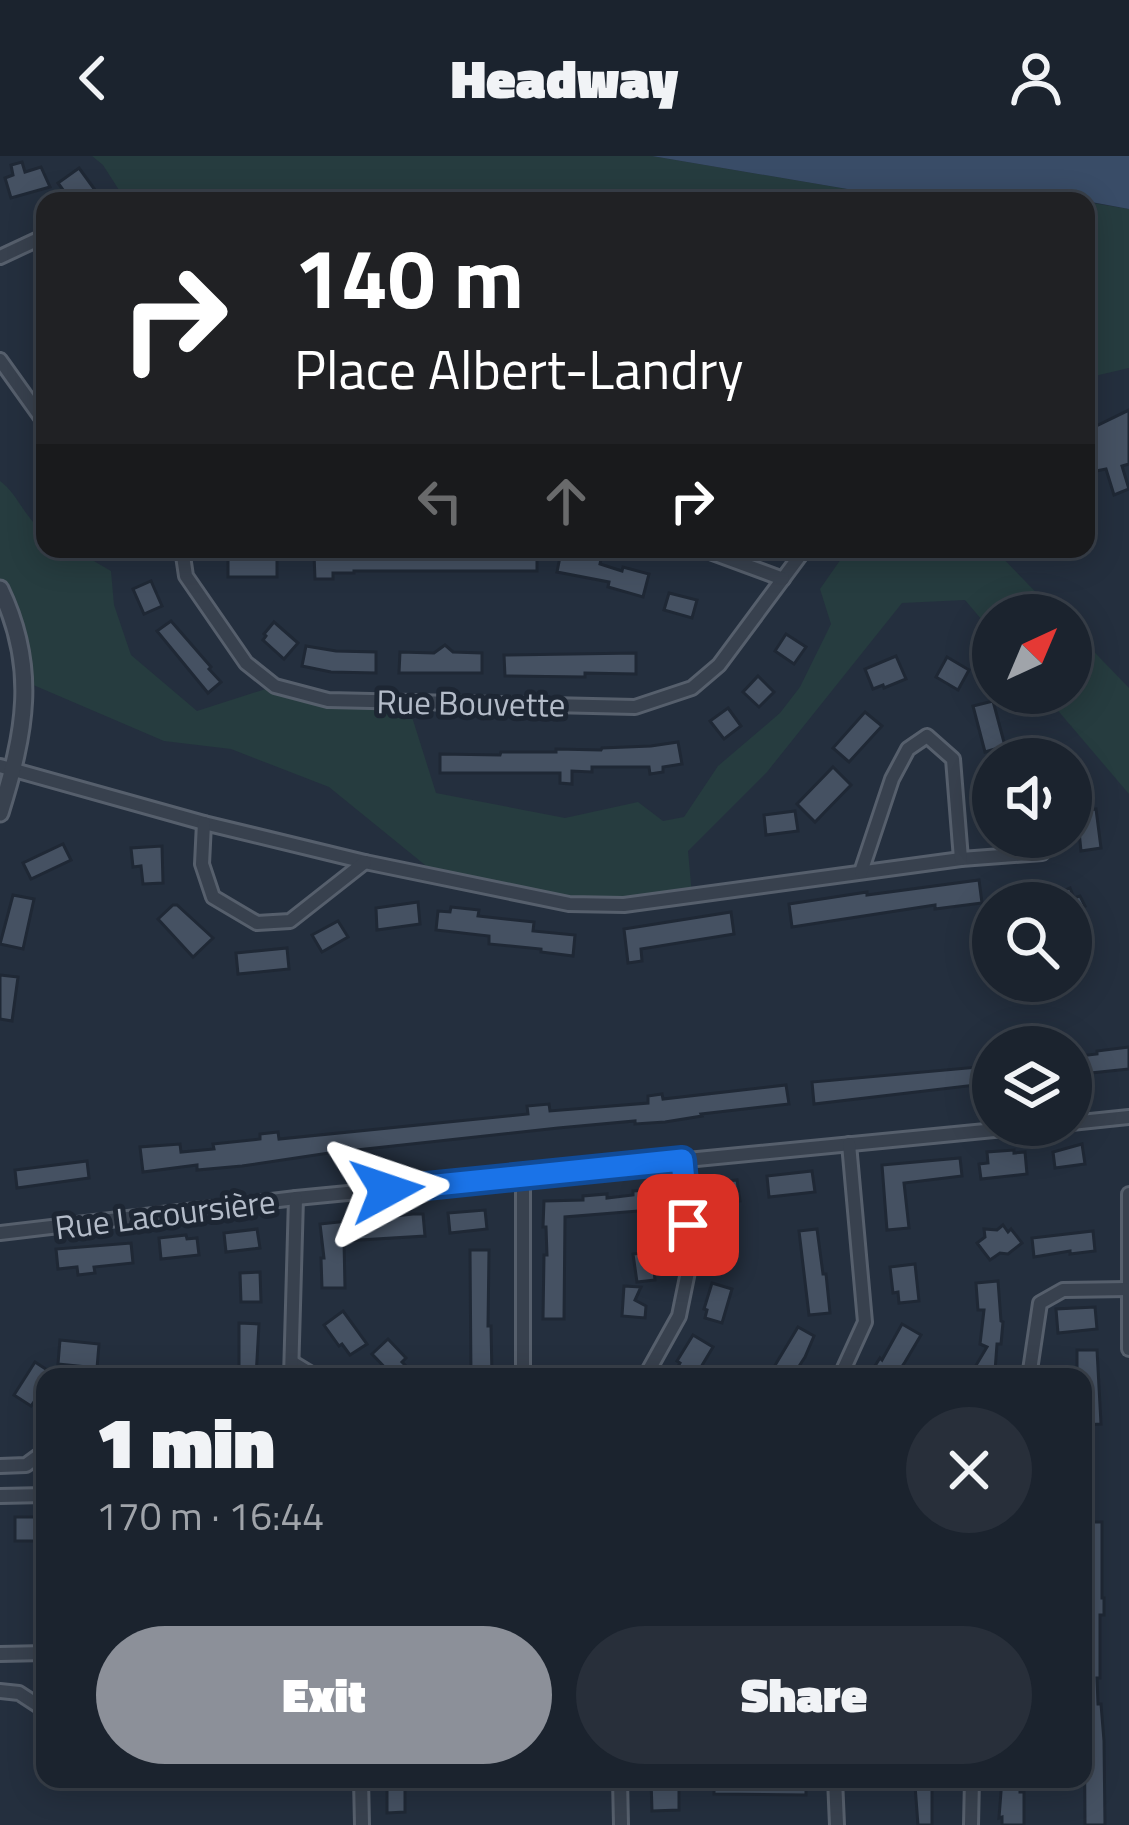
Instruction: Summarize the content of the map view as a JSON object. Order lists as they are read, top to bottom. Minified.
{"streets":{"street":["Rue Bouvette","Rue Lacoursière"]},"north":"top right","page":{"header":"Headway","turn":["140 m","Place Albert-Landry"],"heading":["1 min","170 m · 16:44"],"buttons":["Exit","Share"]}}
